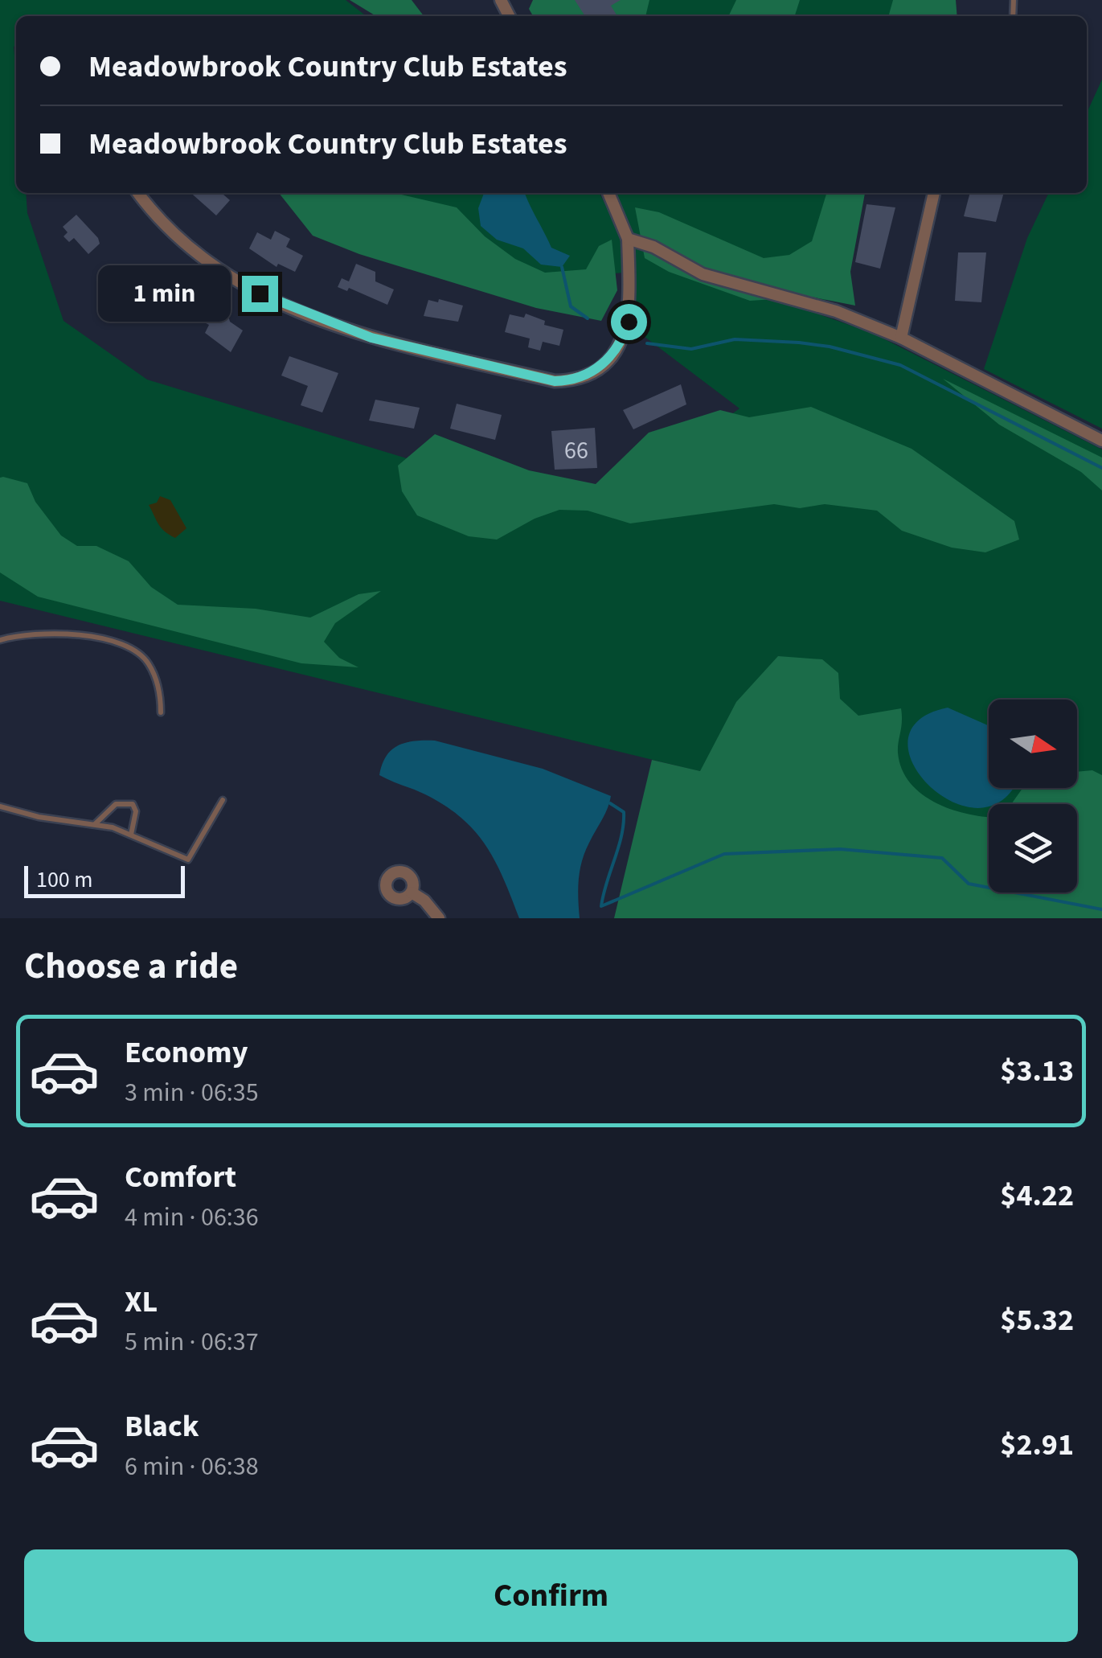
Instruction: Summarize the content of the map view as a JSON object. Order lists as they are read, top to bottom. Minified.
{"house_numbers":["66"],"scale_bar":"100 m","north":"right","page":{"banner":["Meadowbrook Country Club Estates","Meadowbrook Country Club Estates"],"bubble":"1 min","scale":"100 m","heading":"Choose a ride","list":[{"name":"Economy","note":"3 min · 06:35","value":"$3.13"},{"name":"Comfort","note":"4 min · 06:36","value":"$4.22"},{"name":"XL","note":"5 min · 06:37","value":"$5.32"},{"name":"Black","note":"6 min · 06:38","value":"$2.91"}],"buttons":"Confirm"}}
